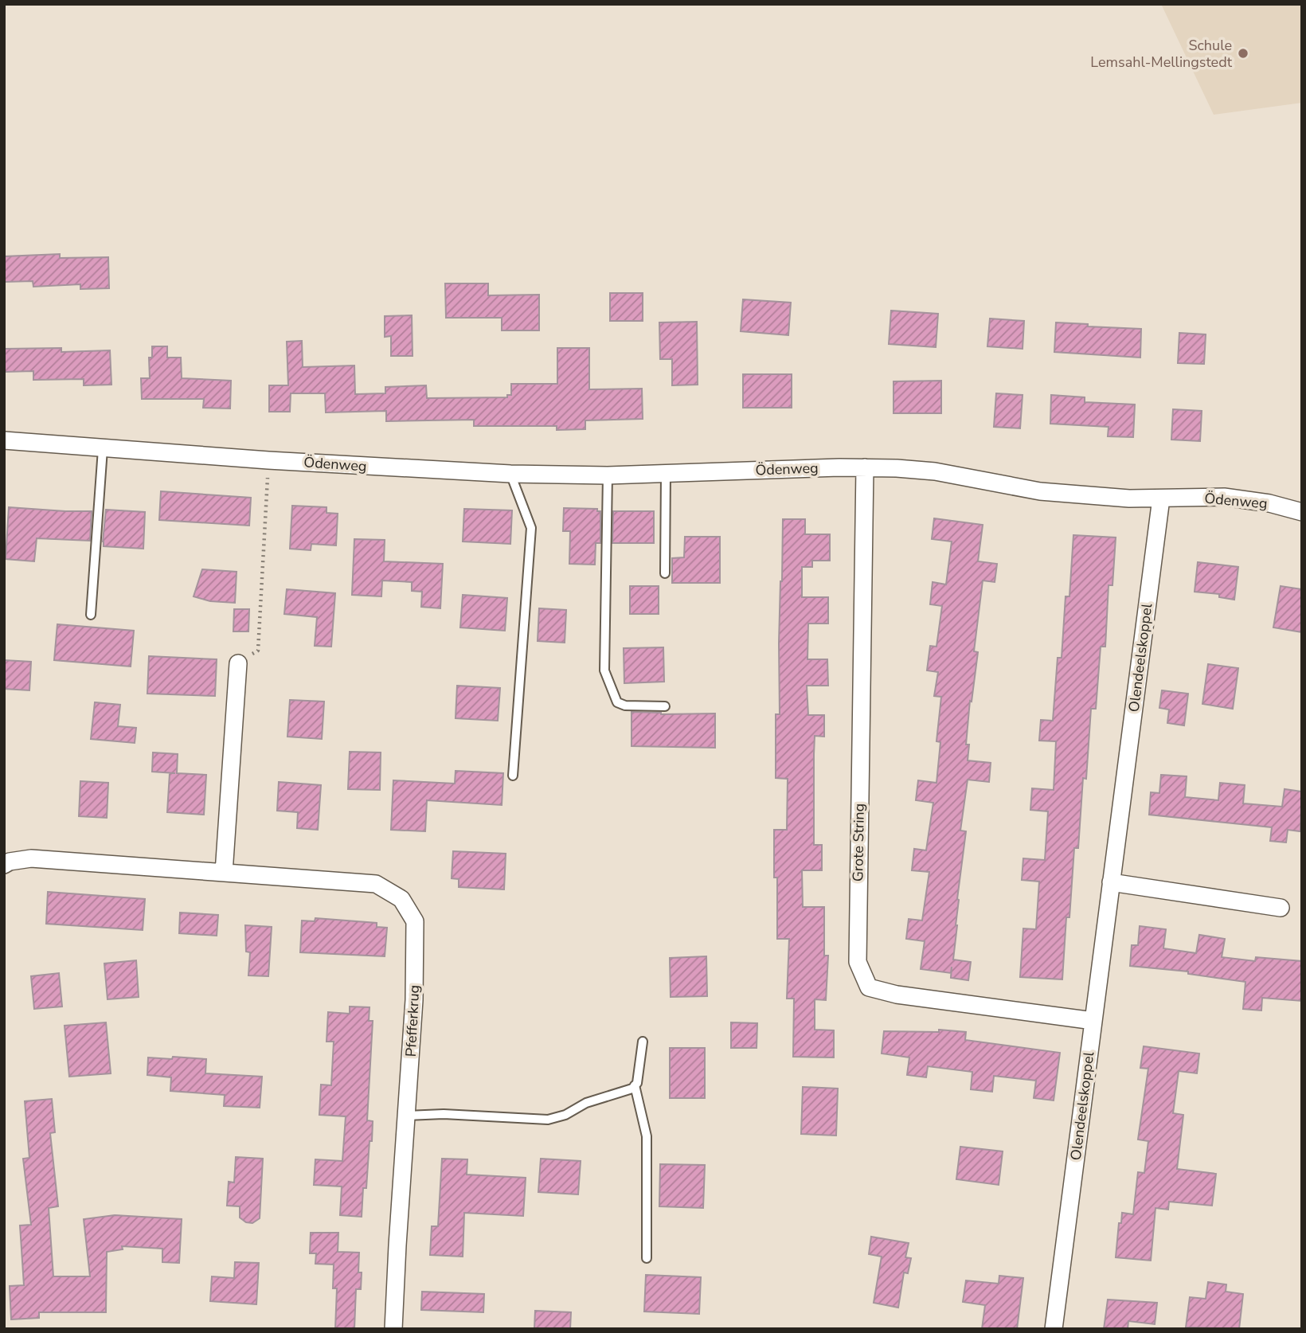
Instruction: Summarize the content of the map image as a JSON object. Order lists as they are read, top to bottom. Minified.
{"streets":{"street":["Ödenweg","Olendeelskoppel","Grote String","Pfefferkrug"]},"crossings":[["Ödenweg","Olendeelskoppel"],["Ödenweg","Grote String"],["Olendeelskoppel","Grote String"]],"places":["Schule Lemsahl-Mellingstedt"]}
